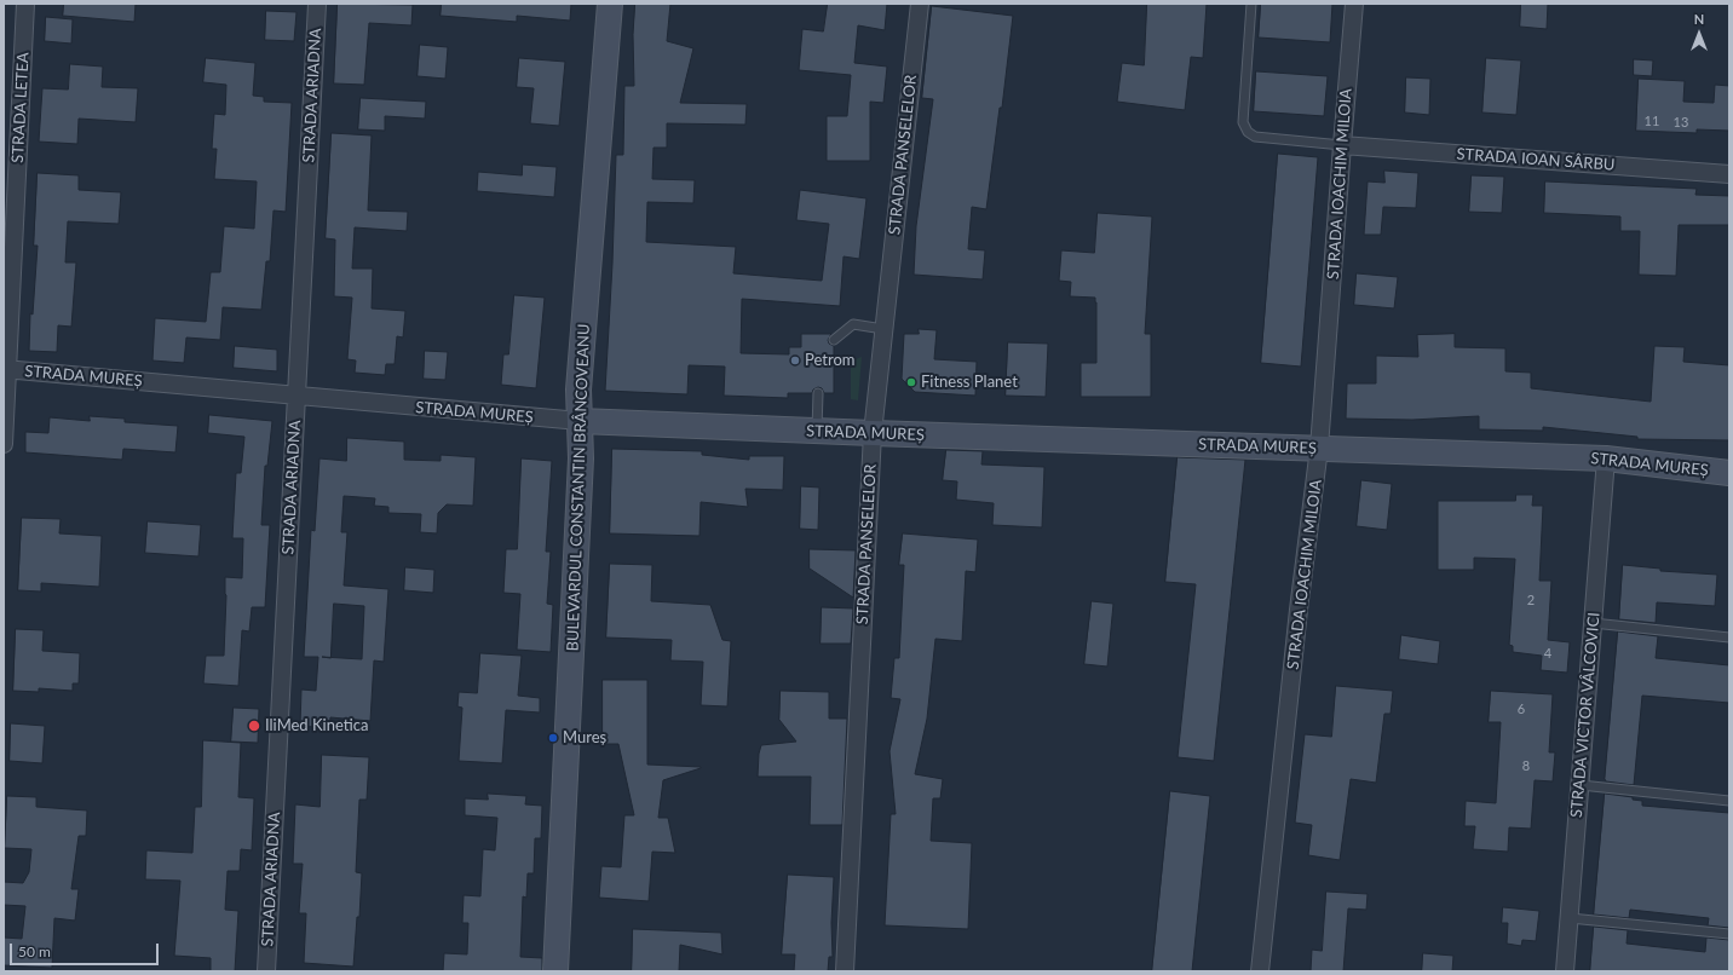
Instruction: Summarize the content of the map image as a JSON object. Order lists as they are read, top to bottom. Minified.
{"streets":{"street":["STRADA ARIADNA","STRADA LETEA","STRADA PANSELELOR","STRADA IOAN SÂRBU","STRADA IOACHIM MILOIA","STRADA MUREȘ","BULEVARDUL CONSTANTIN BRÂNCOVEANU","STRADA VICTOR VÂLCOVICI"]},"crossings":[["STRADA ARIADNA","STRADA MUREȘ"],["STRADA LETEA","STRADA MUREȘ"],["STRADA PANSELELOR","STRADA MUREȘ"],["STRADA IOAN SÂRBU","STRADA IOACHIM MILOIA"],["STRADA IOACHIM MILOIA","STRADA MUREȘ"],["STRADA MUREȘ","BULEVARDUL CONSTANTIN BRÂNCOVEANU"],["STRADA MUREȘ","STRADA VICTOR VÂLCOVICI"]],"places":["Petrom","Fitness Planet","IliMed Kinetica","Mureș"],"house_numbers":["11","13","2","4","6","8"],"scale_bar":"50 m","north":"top"}
